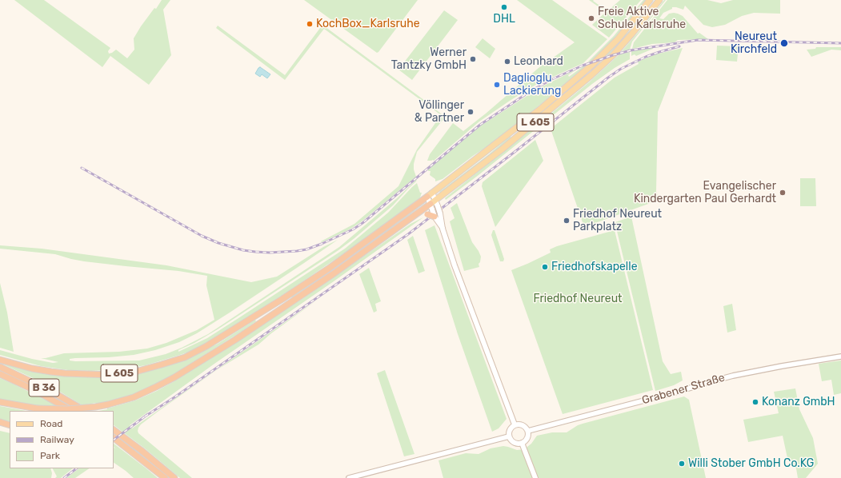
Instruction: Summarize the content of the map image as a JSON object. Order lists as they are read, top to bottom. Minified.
{"streets":{"highway":["L 605","B 36"],"street":["Grabener Straße"]},"parks":["Friedhof Neureut"],"places":["DHL","Freie Aktive Schule Karlsruhe","KochBox_Karlsruhe","Neureut Kirchfeld","Werner Tantzky GmbH","Leonhard","Daglioglu Lackierung","Völlinger & Partner","Evangelischer Kindergarten Paul Gerhardt","Friedhof Neureut Parkplatz","Friedhofskapelle","Konanz GmbH","Willi Stober GmbH Co.KG"],"legend":["Road","Railway","Park"]}
